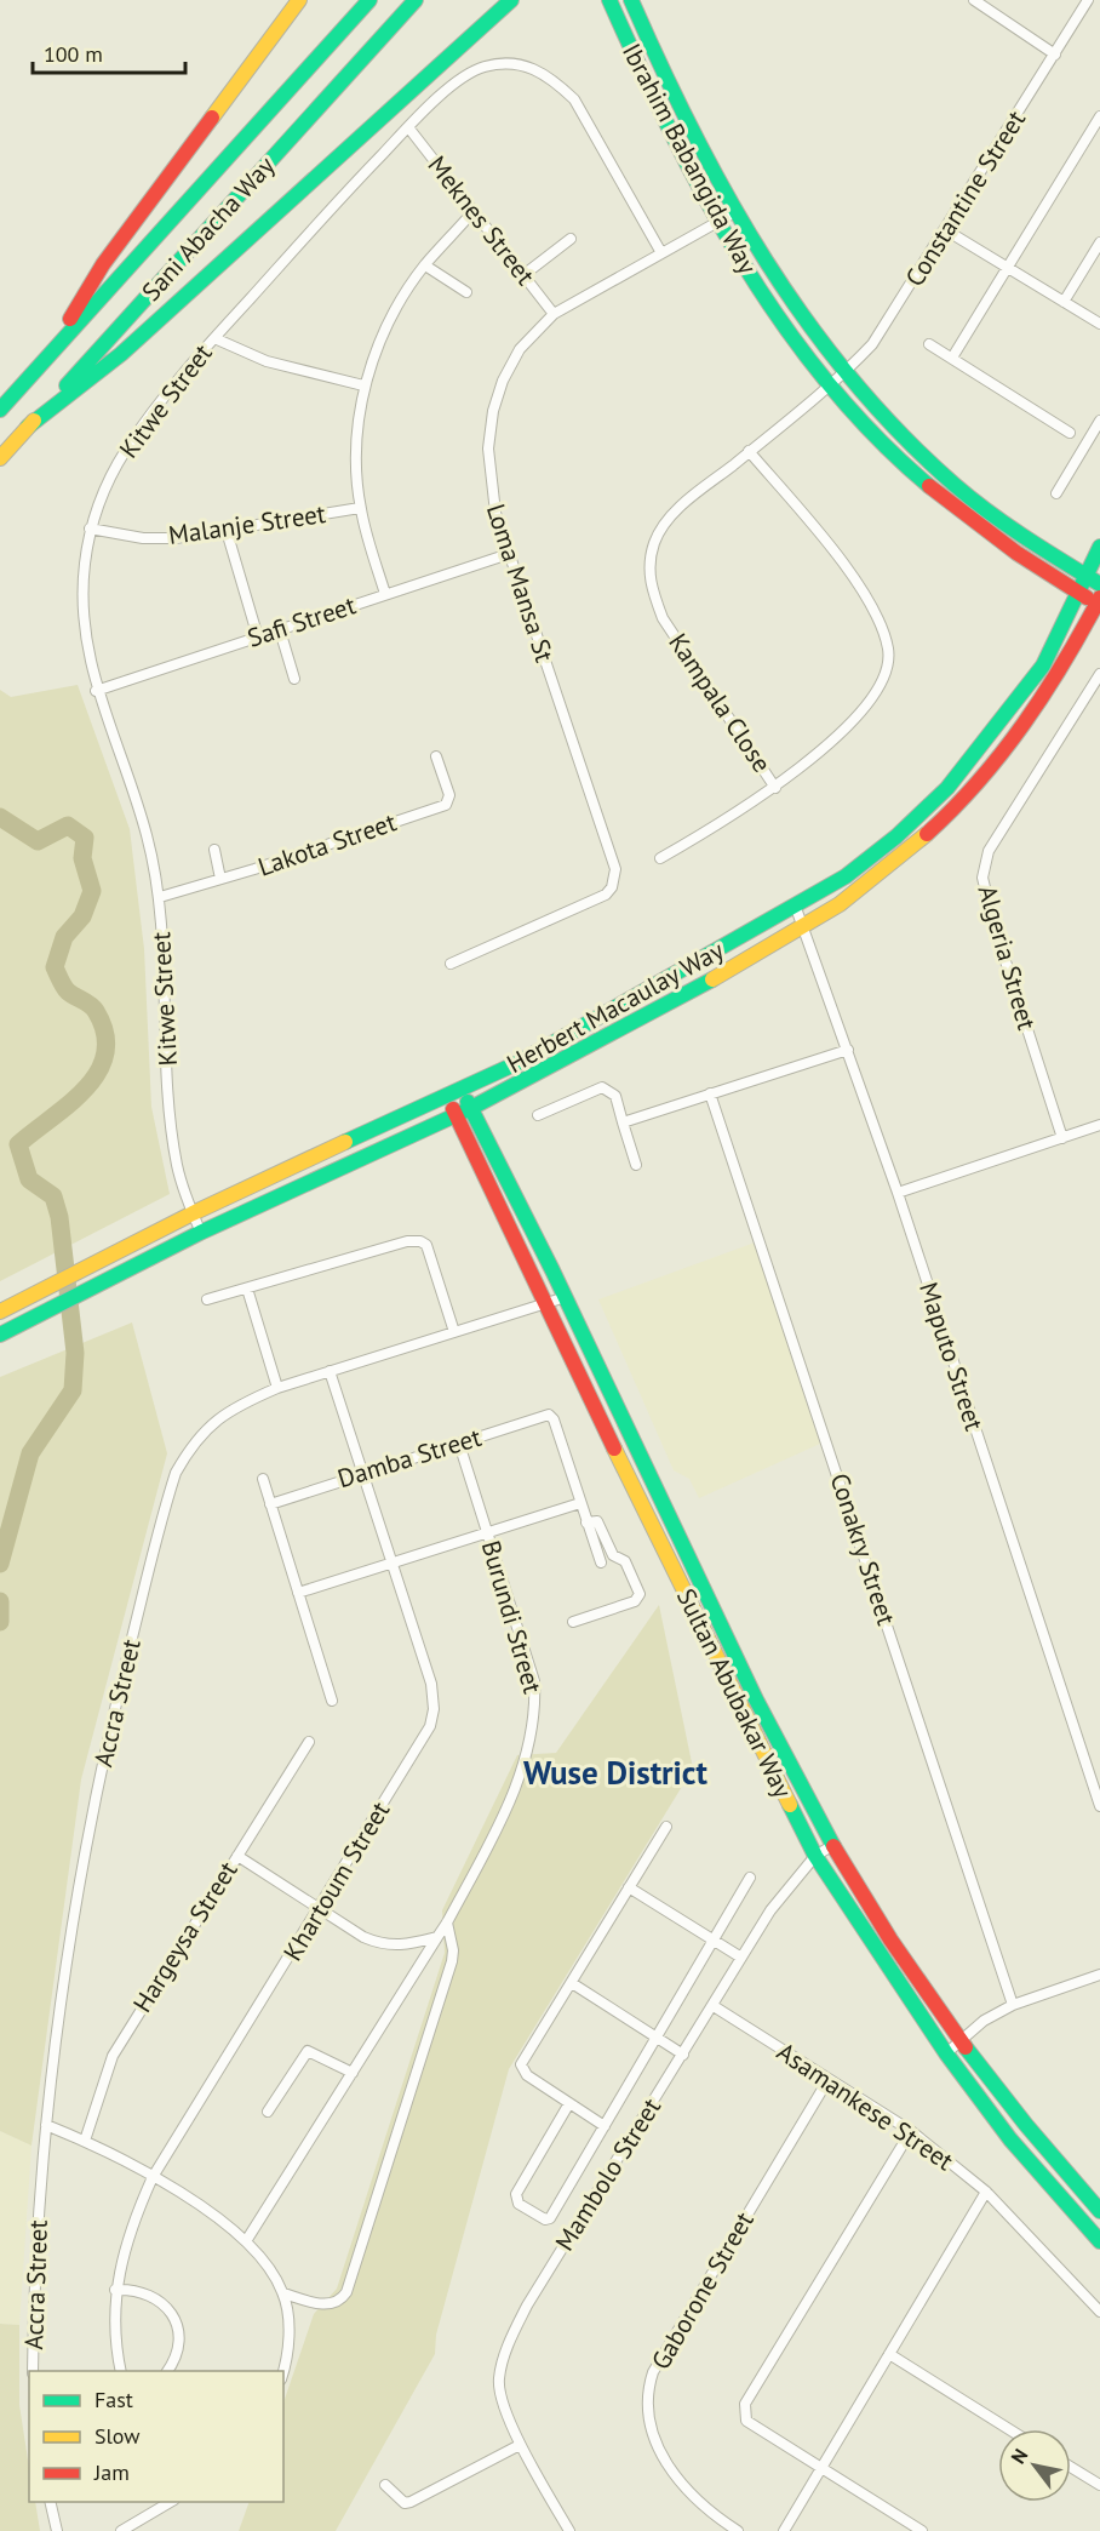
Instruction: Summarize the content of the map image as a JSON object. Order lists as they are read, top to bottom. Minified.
{"streets":{"main road":["Ibrahim Babangida Way","Sani Abacha Way","Herbert Macaulay Way","Sultan Abubakar Way"],"street":["Constantine Street","Meknes Street","Kitwe Street","Malanje Street","Loma Mansa St","Safi Street","Kampala Close","Lakota Street","Algeria Street","Maputo Street","Damba Street","Conakry Street","Burundi Street","Accra Street","Khartoum Street","Hargeysa Street","Asamankese Street","Mambolo Street","Gaborone Street"]},"crossings":[["Ibrahim Babangida Way","Constantine Street"],["Ibrahim Babangida Way","Loma Mansa St"],["Ibrahim Babangida Way","Herbert Macaulay Way"],["Constantine Street","Kampala Close"],["Meknes Street","Kitwe Street"],["Meknes Street","Loma Mansa St"],["Kitwe Street","Malanje Street"],["Kitwe Street","Loma Mansa St"],["Kitwe Street","Safi Street"],["Kitwe Street","Lakota Street"],["Kitwe Street","Herbert Macaulay Way"],["Loma Mansa St","Safi Street"],["Herbert Macaulay Way","Maputo Street"],["Herbert Macaulay Way","Sultan Abubakar Way"],["Damba Street","Burundi Street"],["Damba Street","Khartoum Street"],["Sultan Abubakar Way","Accra Street"],["Sultan Abubakar Way","Mambolo Street"],["Accra Street","Khartoum Street"],["Asamankese Street","Mambolo Street"],["Asamankese Street","Gaborone Street"]],"districts":["Wuse District"],"legend":["Fast","Slow","Jam"],"scale_bar":"100 m","north":"top left"}
